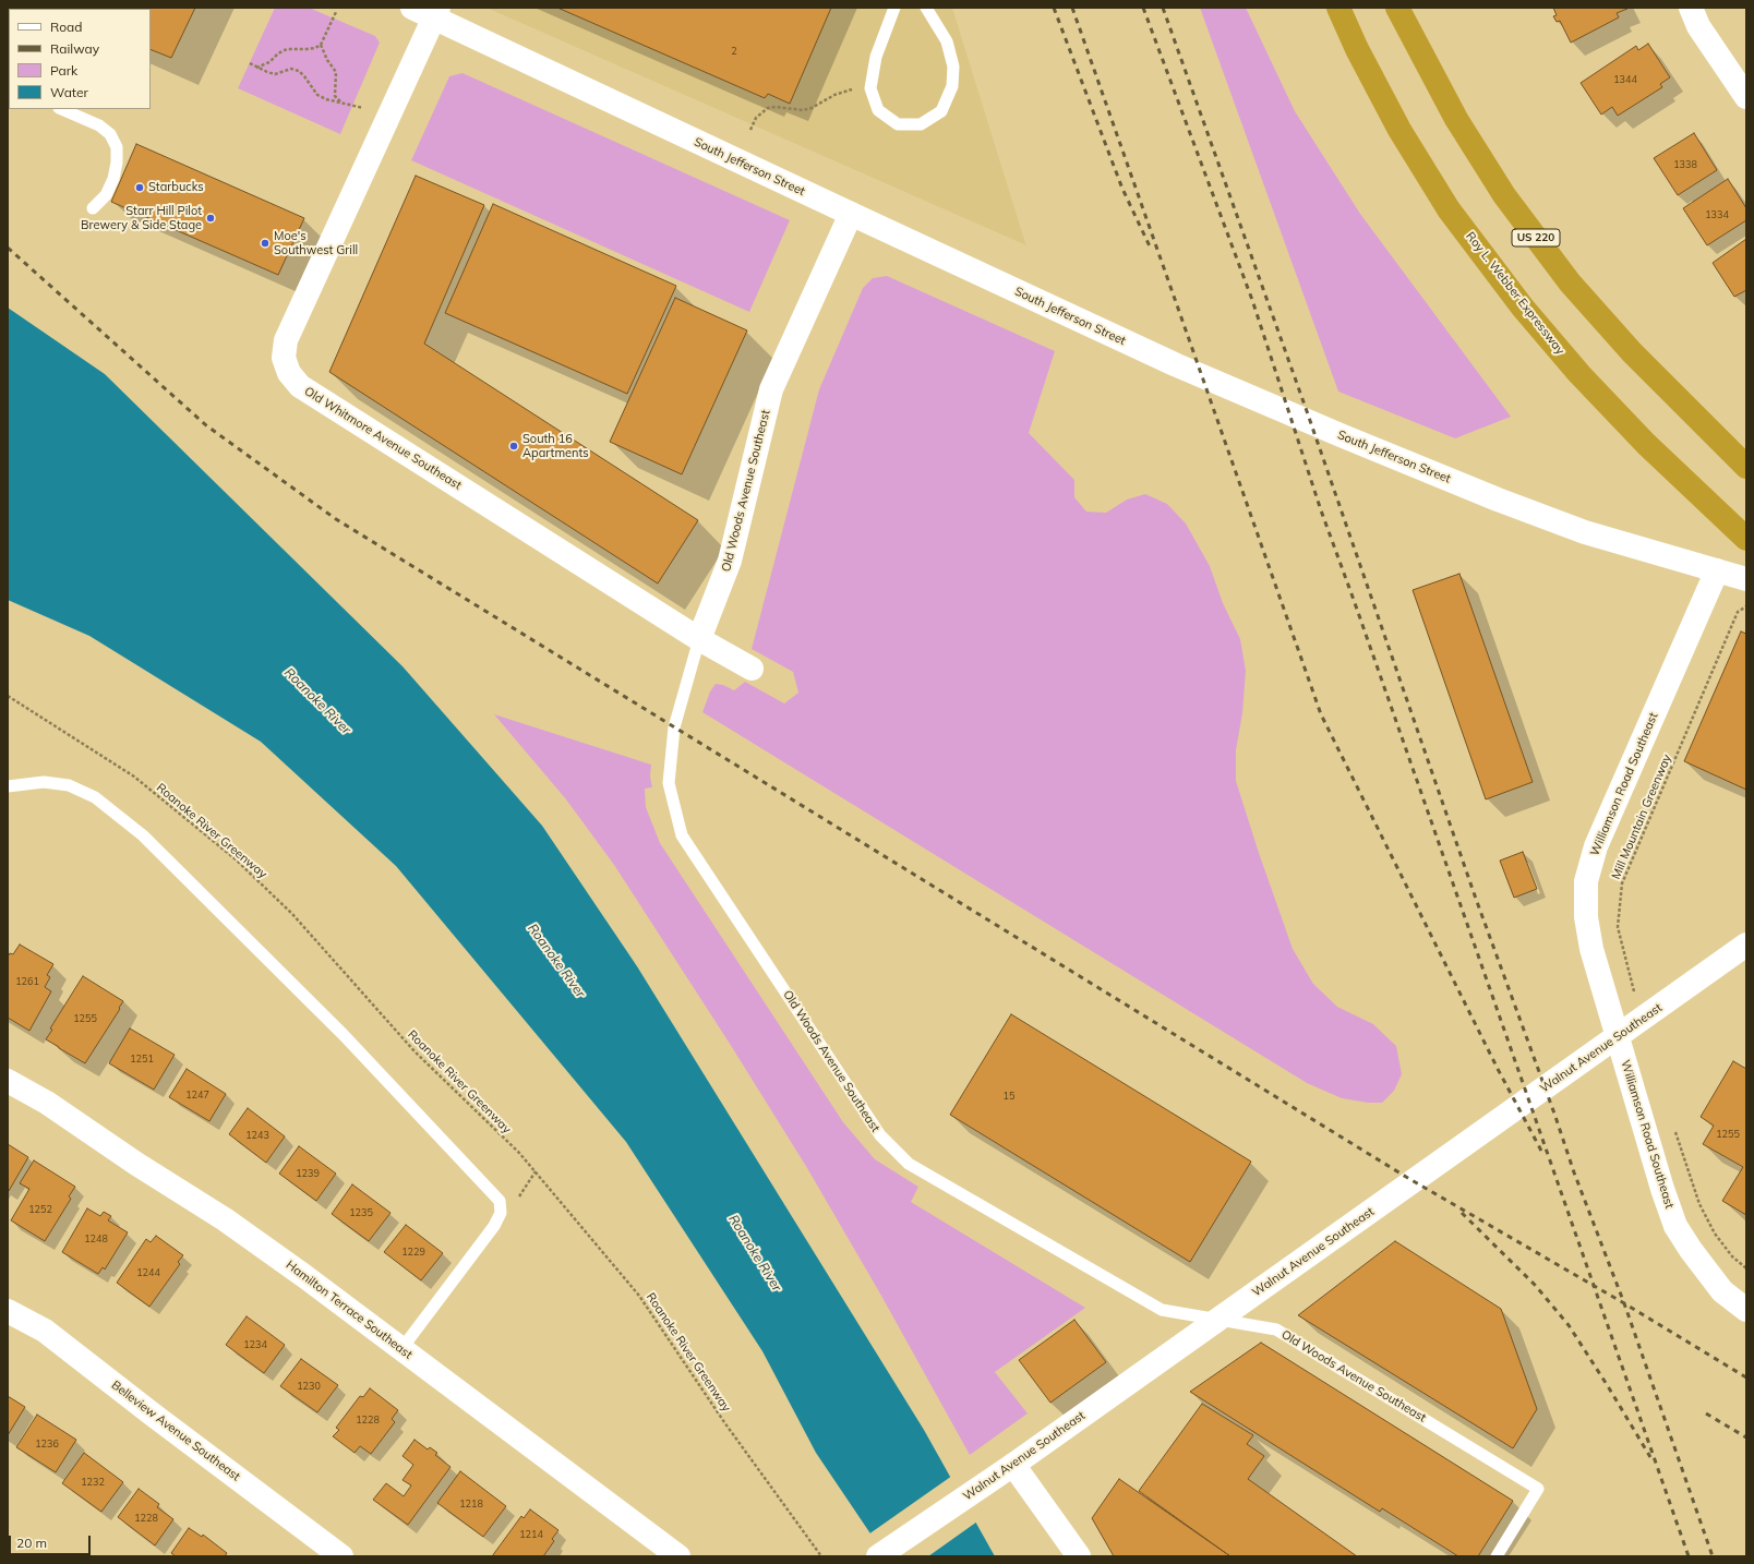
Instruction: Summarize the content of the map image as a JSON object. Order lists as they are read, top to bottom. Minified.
{"streets":{"highway":["US 220","Roy L. Webber Expressway"],"street":["South Jefferson Street","Old Whitmore Avenue Southeast","Old Woods Avenue Southeast","Williamson Road Southeast","Walnut Avenue Southeast","Hamilton Terrace Southeast","Belleview Avenue Southeast"],"path":["Mill Mountain Greenway","Roanoke River Greenway"]},"crossings":[["South Jefferson Street","Old Whitmore Avenue Southeast"],["South Jefferson Street","Old Woods Avenue Southeast"],["South Jefferson Street","Williamson Road Southeast"],["Old Whitmore Avenue Southeast","Old Woods Avenue Southeast"]],"water":["Roanoke River"],"places":["Starbucks","Starr Hill Pilot Brewery & Side Stage","Moe's Southwest Grill","South 16 Apartments"],"house_numbers":["2","1344","1338","1334","1261","1255","1251","1247","15","1255","1243","1239","1252","1235","1248","1229","1244","1234","1230","1228","1236","1232","1218","1228","1214"],"legend":["Road","Railway","Park","Water"],"scale_bar":"20 m"}
